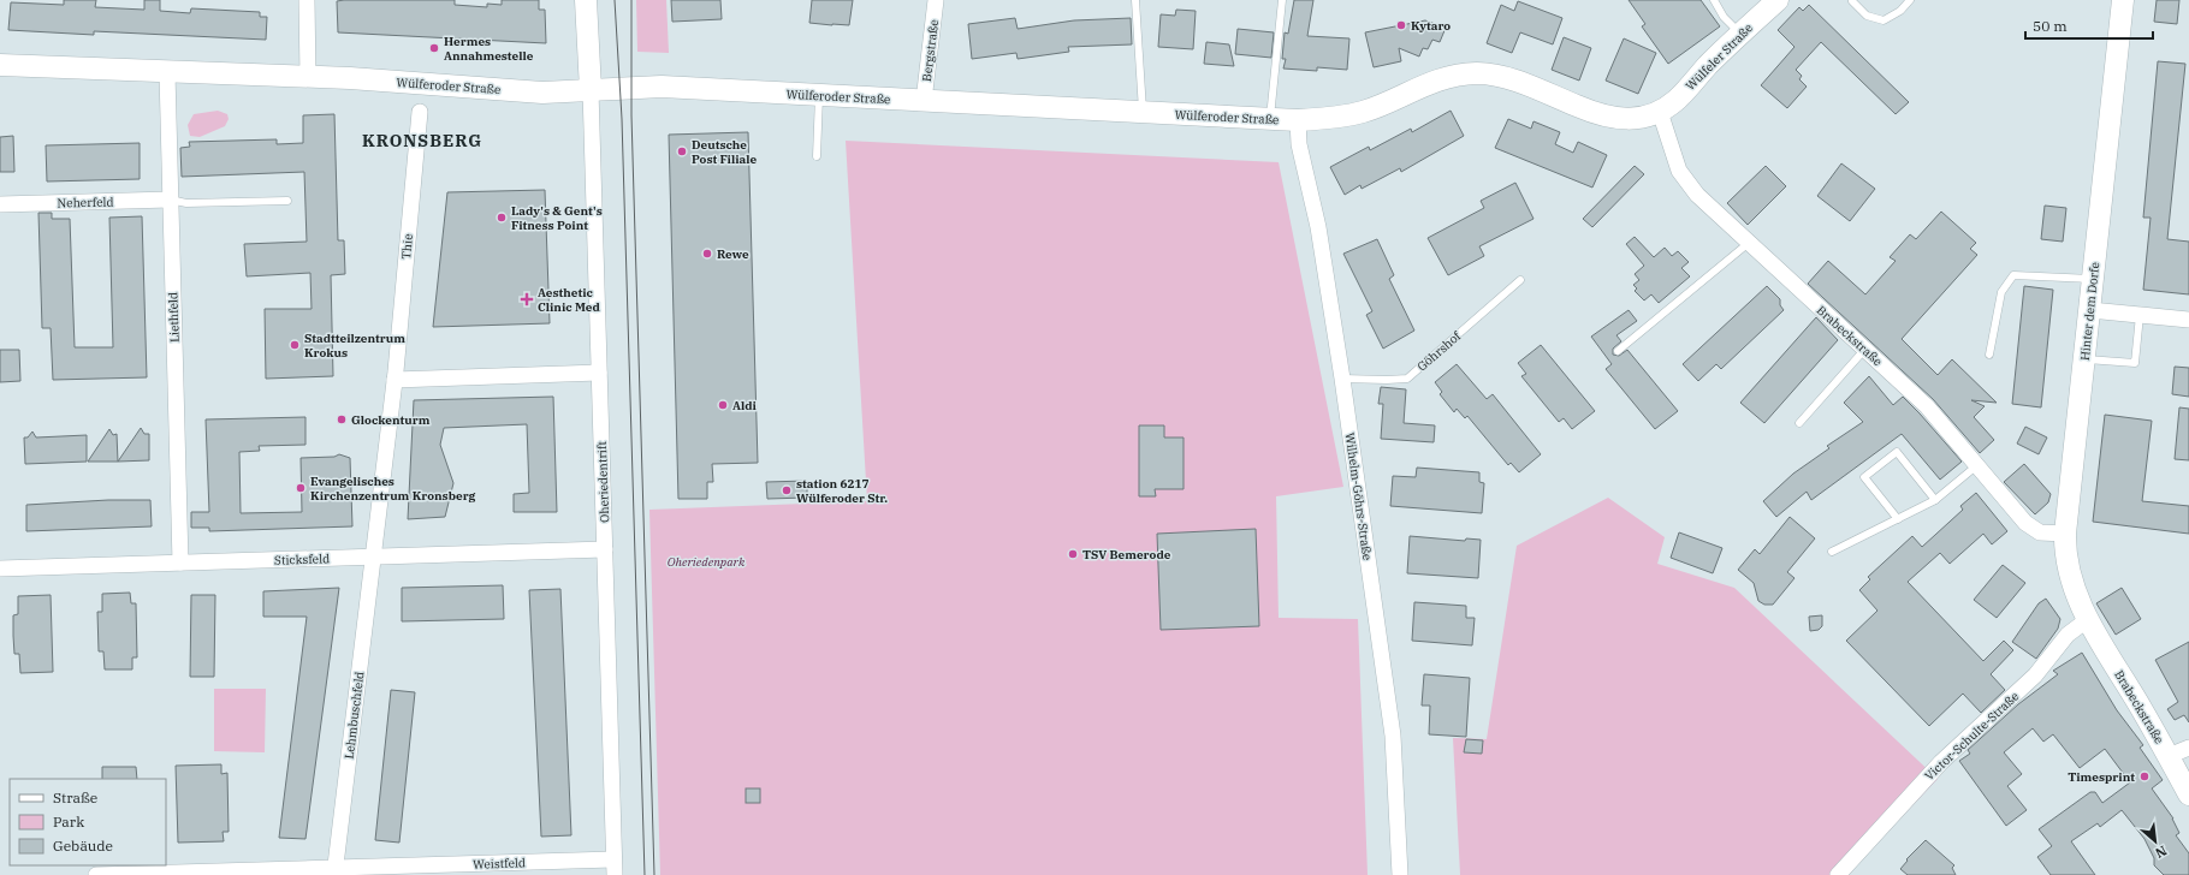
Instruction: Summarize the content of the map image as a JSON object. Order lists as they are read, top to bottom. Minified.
{"streets":{"main road":["Wülfeler Straße","Wülferoder Straße","Hinter dem Dorfe","Brabeckstraße"],"street":["Bergstraße","Neherfeld","Thie","Liethfeld","Oheriedentrift","Wilhelm-Göhrs-Straße","Sticksfeld","Lehmbuschfeld","Victor-Schulte-Straße","Weistfeld"],"lane":["Göhrshof"]},"crossings":[["Bergstraße","Wülferoder Straße"],["Wülfeler Straße","Wülferoder Straße"],["Wülfeler Straße","Brabeckstraße"],["Wülferoder Straße","Liethfeld"],["Wülferoder Straße","Brabeckstraße"],["Wülferoder Straße","Oheriedentrift"],["Wülferoder Straße","Wilhelm-Göhrs-Straße"],["Neherfeld","Liethfeld"],["Thie","Sticksfeld"],["Thie","Lehmbuschfeld"],["Hinter dem Dorfe","Brabeckstraße"],["Hinter dem Dorfe","Victor-Schulte-Straße"],["Liethfeld","Sticksfeld"],["Brabeckstraße","Victor-Schulte-Straße"],["Göhrshof","Wilhelm-Göhrs-Straße"],["Oheriedentrift","Sticksfeld"],["Oheriedentrift","Weistfeld"],["Sticksfeld","Lehmbuschfeld"],["Lehmbuschfeld","Weistfeld"]],"districts":["KRONSBERG"],"parks":["Oheriedenpark"],"places":{"other":["Kytaro","Hermes Annahmestelle","Deutsche Post Filiale","Lady's & Gent's Fitness Point","Rewe","Stadtteilzentrum Krokus","Aldi","Glockenturm","Evangelisches Kirchenzentrum Kronsberg","station 6217 Wülferoder Str.","TSV Bemerode","Timesprint"],"health":["Aesthetic Clinic Med"]},"legend":["Straße","Park","Gebäude"],"scale_bar":"50 m","north":"bottom right"}
